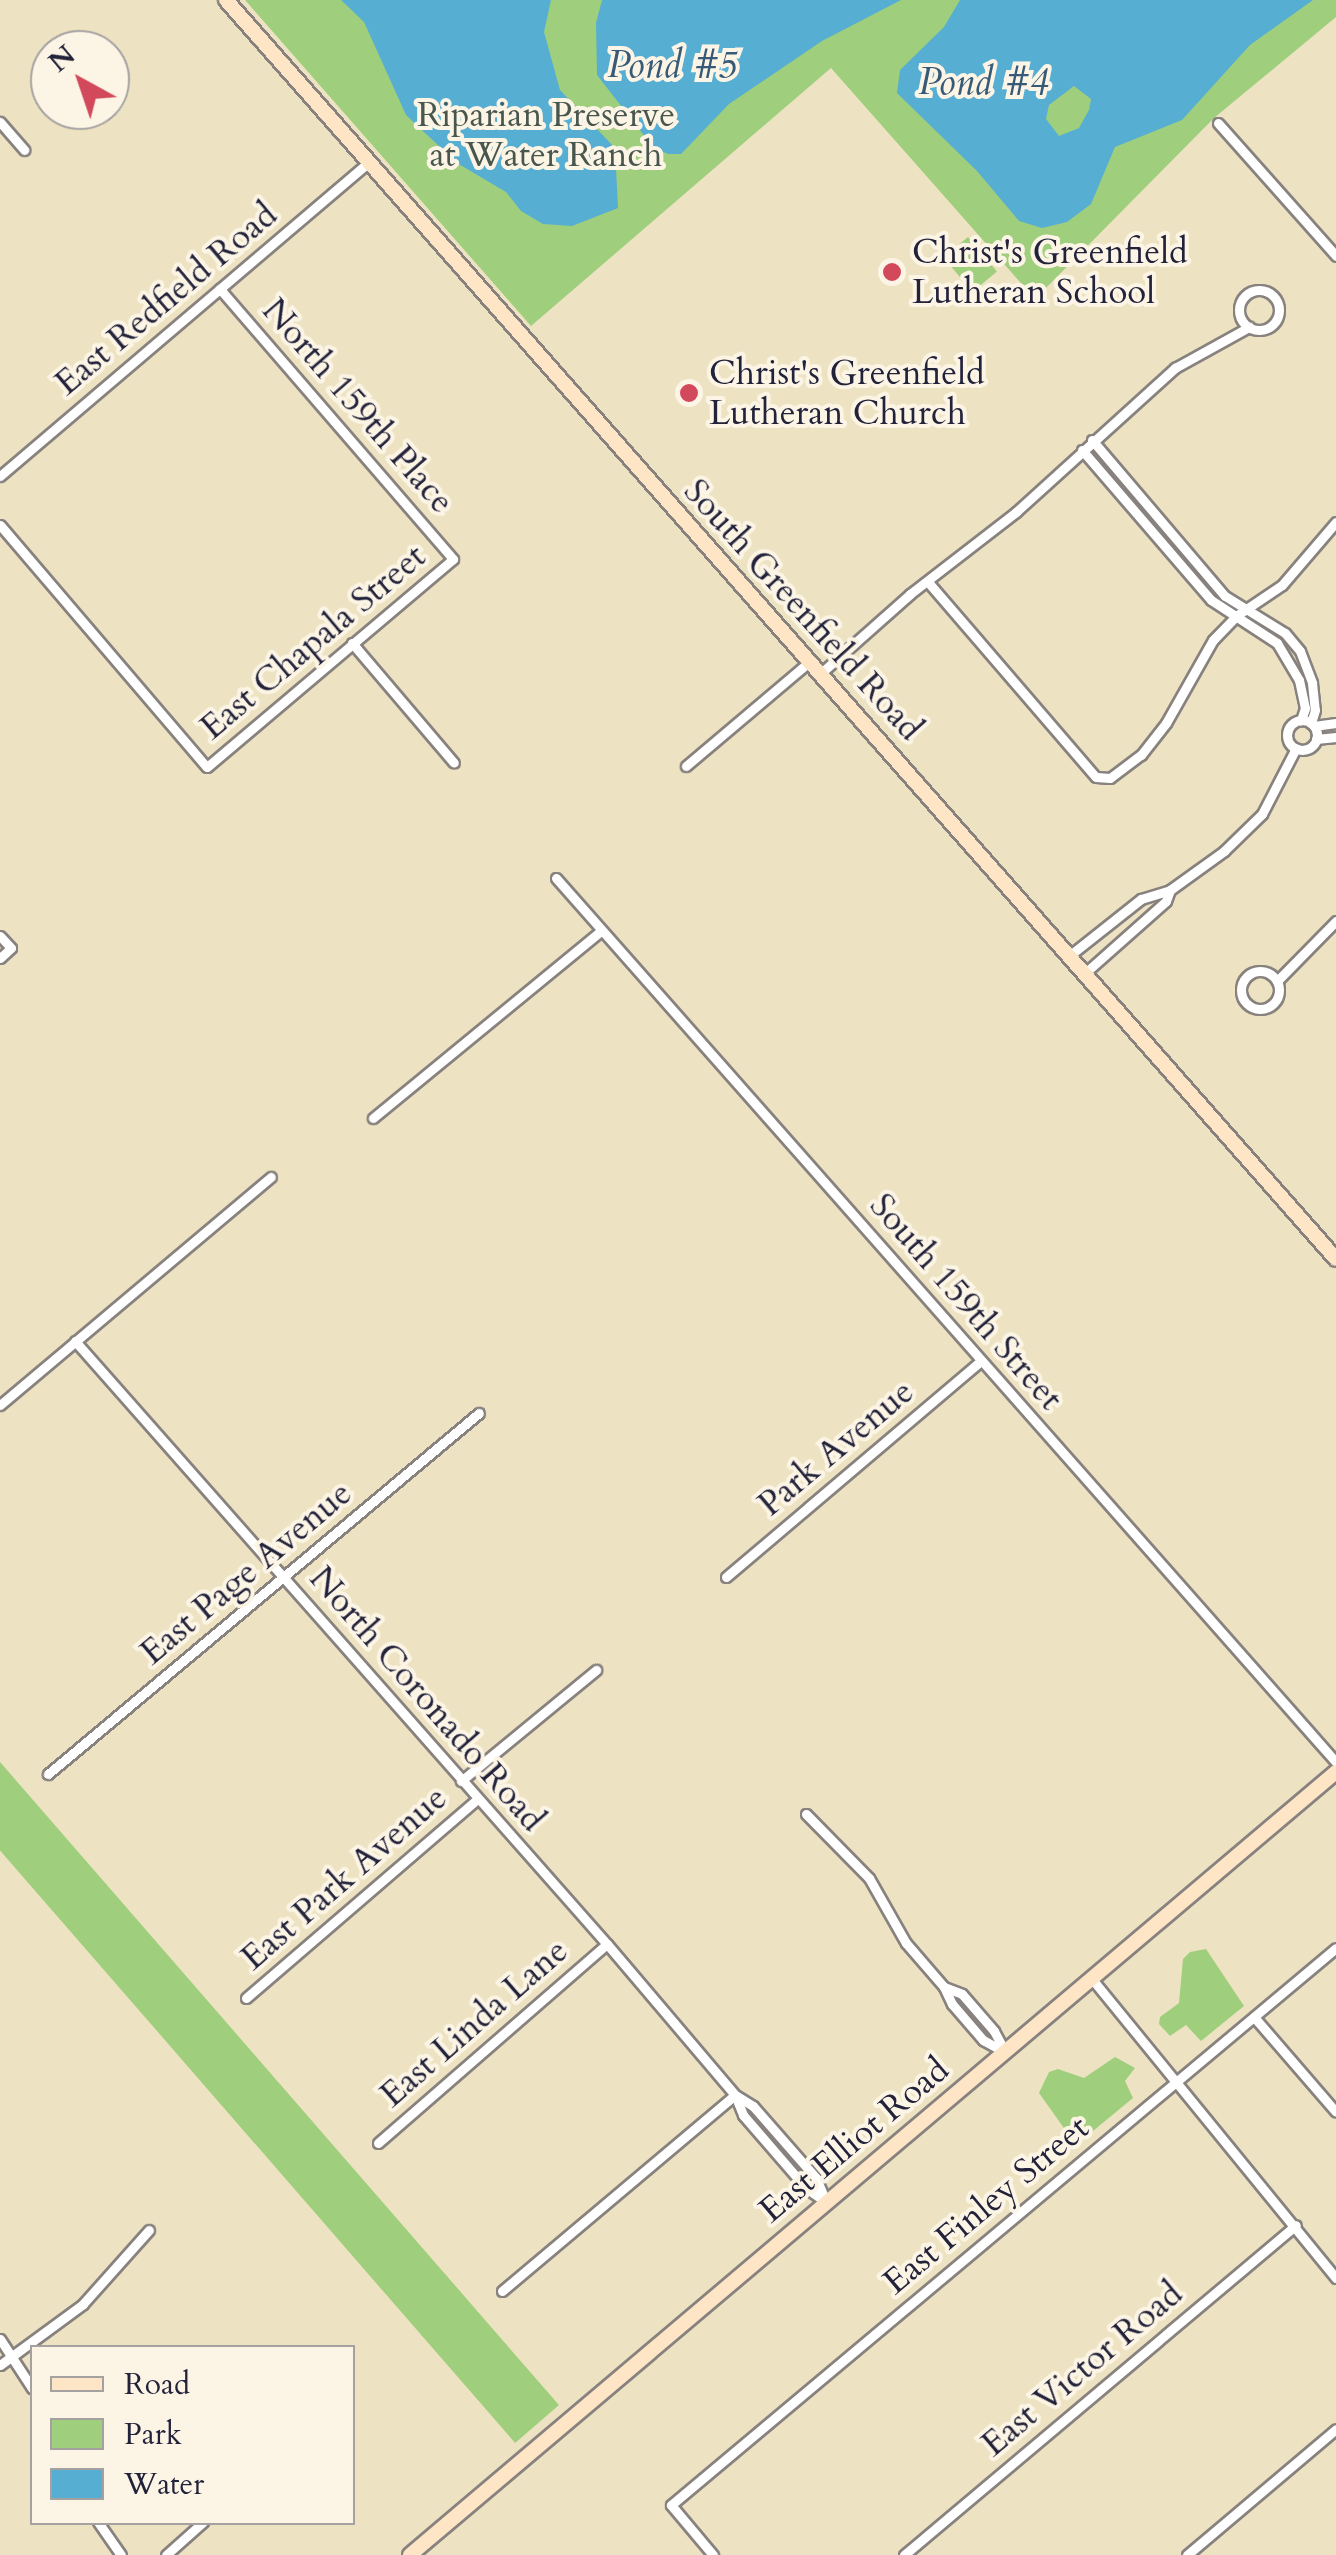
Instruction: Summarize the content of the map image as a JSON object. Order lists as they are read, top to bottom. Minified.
{"streets":{"main road":["South Greenfield Road","East Elliot Road"],"street":["East Redfield Road","North 159th Place","East Chapala Street","South 159th Street","Park Avenue","East Page Avenue","North Coronado Road","East Park Avenue","East Linda Lane","East Finley Street","East Victor Road"]},"crossings":[["East Redfield Road","North 159th Place"],["East Redfield Road","South Greenfield Road"],["North 159th Place","East Chapala Street"],["South 159th Street","Park Avenue"],["East Page Avenue","North Coronado Road"],["North Coronado Road","East Park Avenue"],["North Coronado Road","East Linda Lane"],["North Coronado Road","East Elliot Road"]],"water":["Pond #5","Pond #4"],"parks":["Riparian Preserve at Water Ranch"],"places":["Christ's Greenfield Lutheran School","Christ's Greenfield Lutheran Church"],"legend":["Road","Park","Water"],"north":"top left"}
